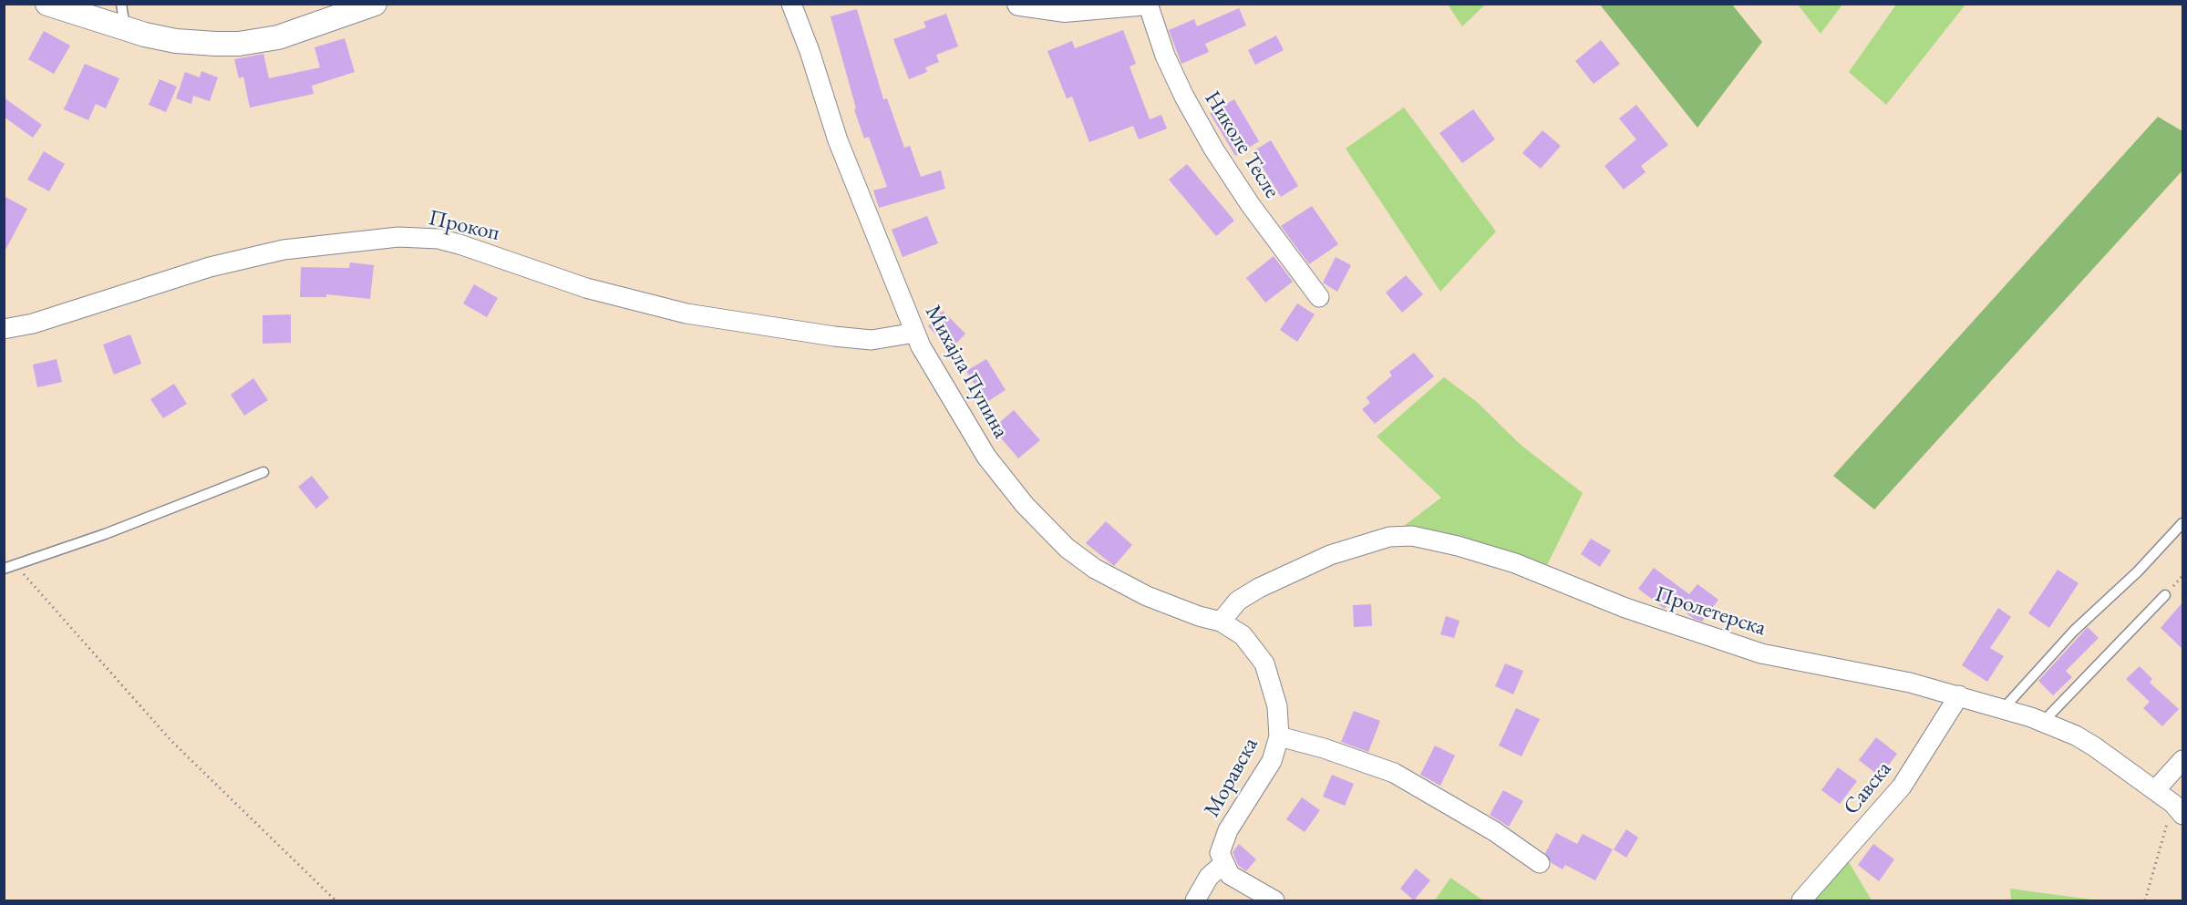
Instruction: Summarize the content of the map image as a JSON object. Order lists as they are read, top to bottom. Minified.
{"streets":{"street":["Николе Тесле","Прокоп","Михајла Пупина","Пролетерска","Моравска","Савска"]},"crossings":[["Прокоп","Михајла Пупина"],["Михајла Пупина","Пролетерска"],["Михајла Пупина","Моравска"],["Пролетерска","Моравска"],["Пролетерска","Савска"]]}
